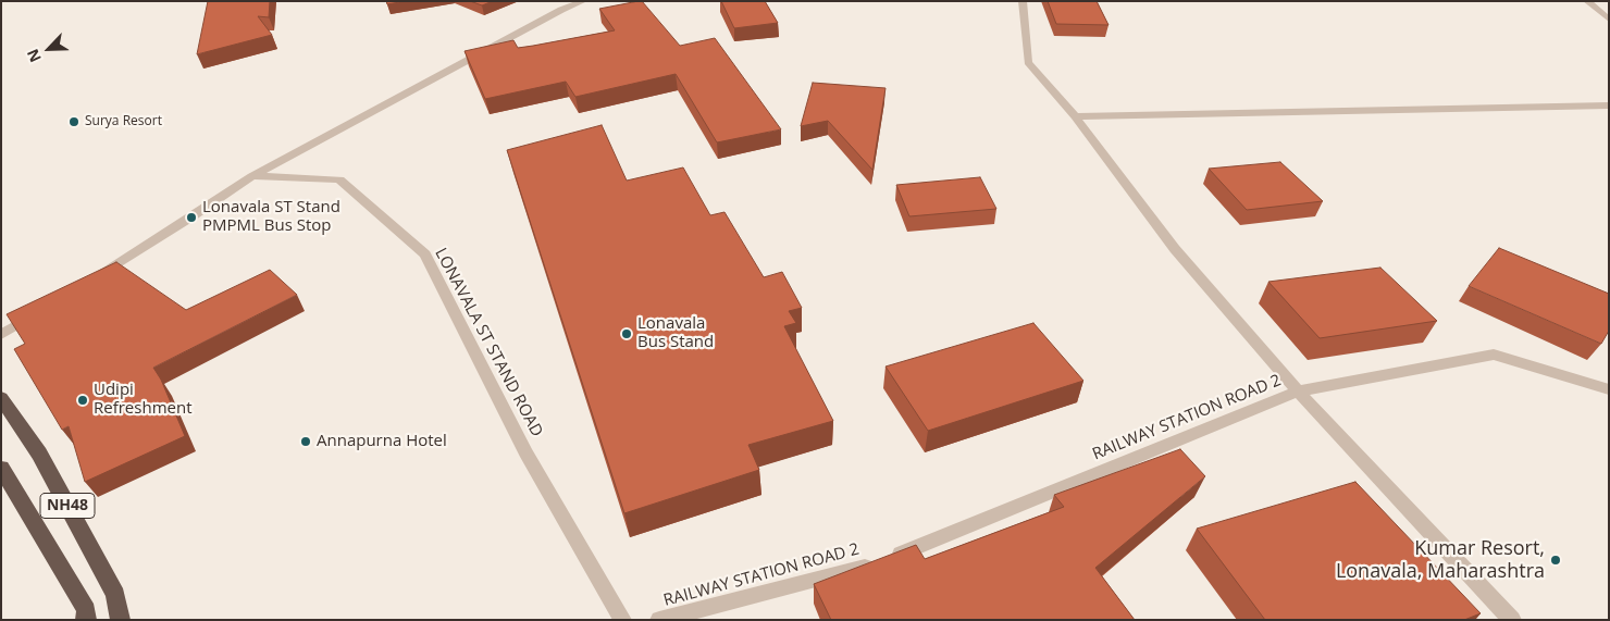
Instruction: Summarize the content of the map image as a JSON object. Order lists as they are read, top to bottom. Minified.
{"streets":{"highway":["NH48"],"street":["LONAVALA ST STAND ROAD","RAILWAY STATION ROAD 2"]},"places":["Surya Resort","Lonavala ST Stand PMPML Bus Stop","Lonavala Bus Stand","Udipi Refreshment","Annapurna Hotel","Kumar Resort, Lonavala, Maharashtra"],"north":"bottom left"}
